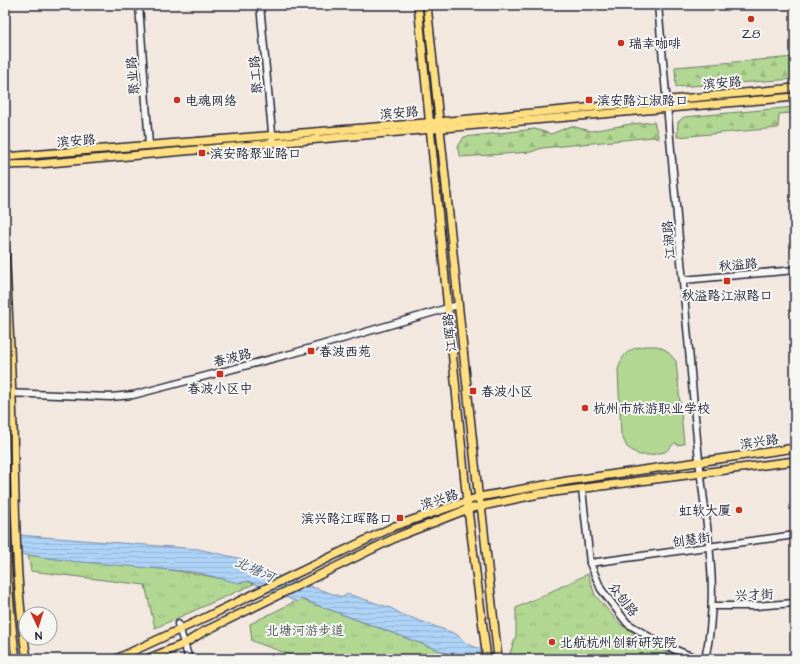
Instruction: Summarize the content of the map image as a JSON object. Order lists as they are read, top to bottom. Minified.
{"streets":{"main road":["滨安路","江晖路","滨兴路"],"street":["聚工路","聚业路","江淑路","秋溢路","春波路","创慧街","兴才街","众创路"]},"crossings":[["聚工路","滨安路"],["聚业路","滨安路"],["滨安路","江淑路"],["滨安路","江晖路"],["江淑路","秋溢路"],["江淑路","滨兴路"],["江淑路","创慧街"],["江淑路","兴才街"],["江晖路","春波路"],["江晖路","滨兴路"],["滨兴路","众创路"],["创慧街","众创路"]],"water":["北塘河"],"parks":["北塘河游步道"],"places":{"other":["Z8","瑞幸咖啡","电魂网络","杭州市旅游职业学校","虹软大厦","北航杭州创新研究院"],"transit":["滨安路江淑路口","滨安路聚业路口","秋溢路江淑路口","春波西苑","春波小区中","春波小区","滨兴路江晖路口"]},"north":"bottom"}
